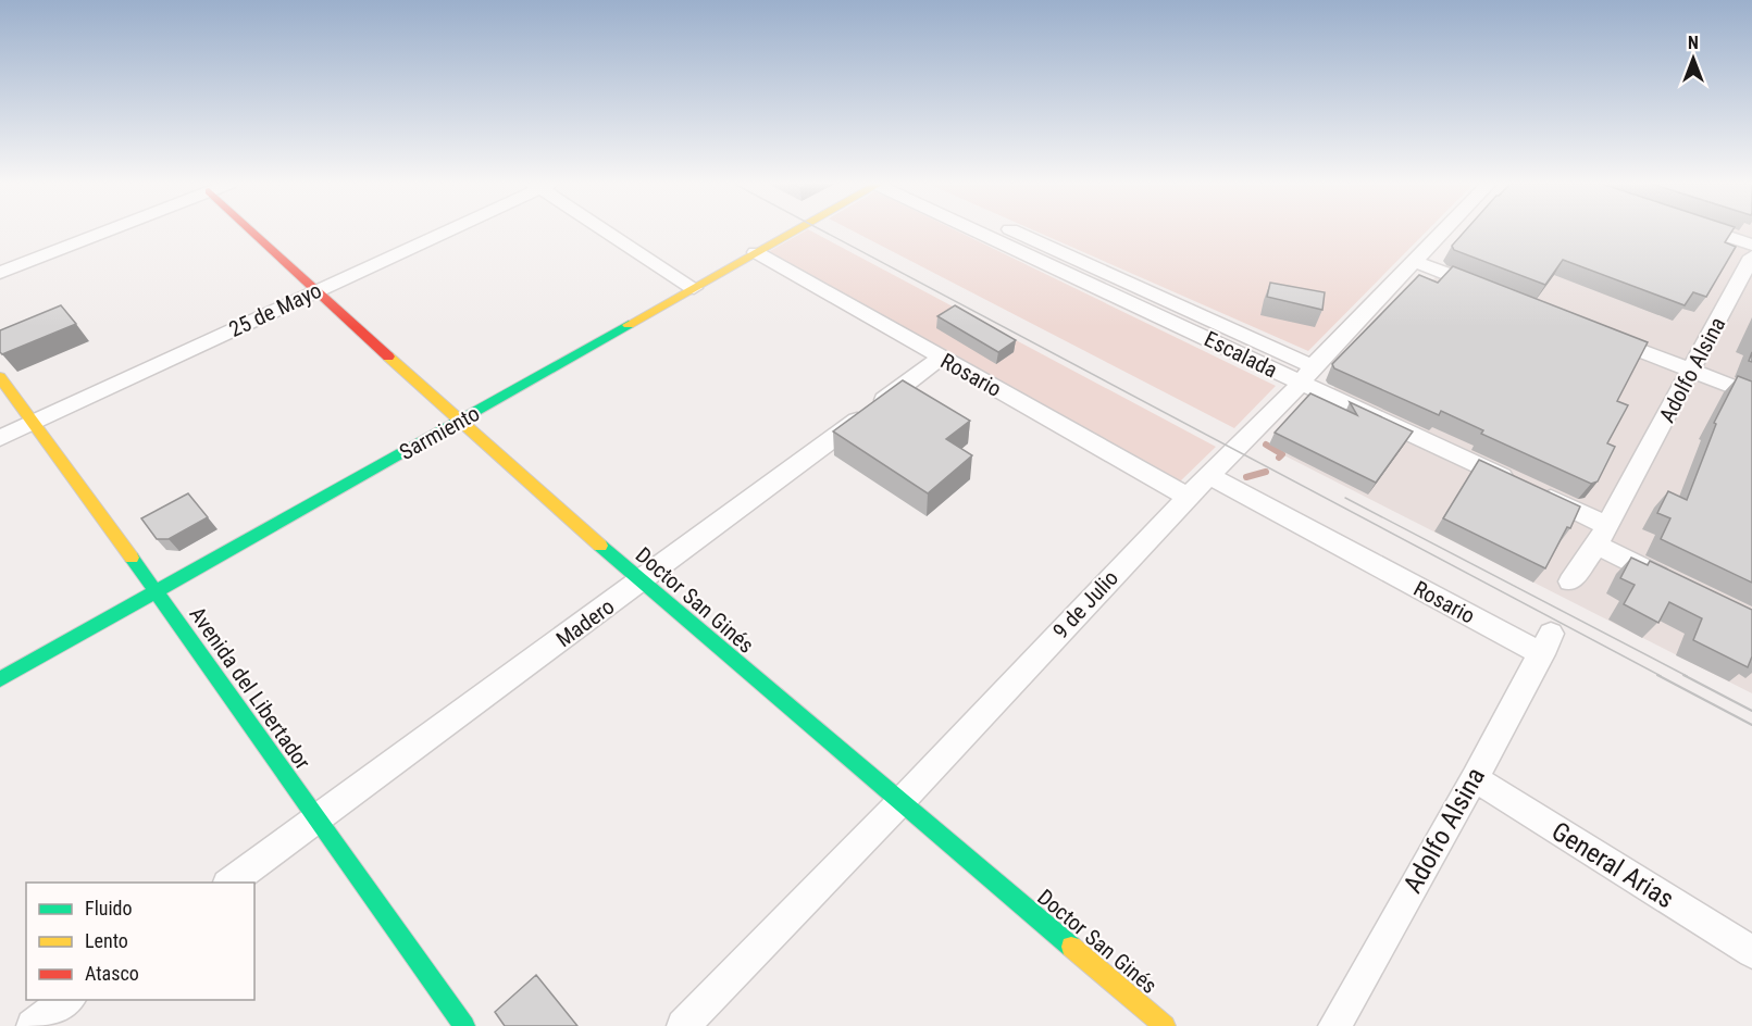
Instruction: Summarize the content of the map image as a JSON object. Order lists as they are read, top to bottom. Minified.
{"streets":{"street":["25 de Mayo","Escalada","Adolfo Alsina","Rosario","Sarmiento","Doctor San Ginés","9 de Julio","Madero","Avenida del Libertador","General Arias"]},"crossings":[["25 de Mayo","Doctor San Ginés"],["25 de Mayo","Avenida del Libertador"],["Escalada","Adolfo Alsina"],["Escalada","9 de Julio"],["Adolfo Alsina","Rosario"],["Adolfo Alsina","General Arias"],["Rosario","Sarmiento"],["Rosario","9 de Julio"],["Rosario","Madero"],["Sarmiento","Doctor San Ginés"],["Sarmiento","Avenida del Libertador"],["Doctor San Ginés","9 de Julio"],["Doctor San Ginés","Madero"],["Madero","Avenida del Libertador"]],"legend":["Fluido","Lento","Atasco"],"north":"top"}
